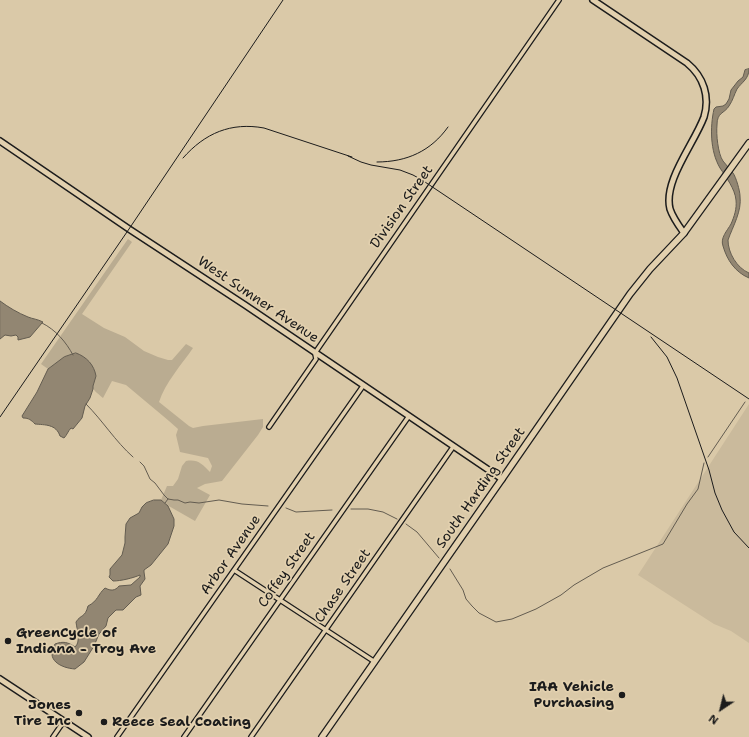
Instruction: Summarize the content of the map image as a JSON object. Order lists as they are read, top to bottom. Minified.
{"streets":{"main road":["South Harding Street"],"street":["Division Street","West Sumner Avenue","Arbor Avenue","Coffey Street","Chase Street"]},"crossings":[["Division Street","West Sumner Avenue"],["West Sumner Avenue","South Harding Street"],["West Sumner Avenue","Arbor Avenue"],["West Sumner Avenue","Coffey Street"],["West Sumner Avenue","Chase Street"]],"places":["GreenCycle of Indiana - Troy Ave","IAA Vehicle Purchasing","Jones Tire Inc","Reece Seal Coating"],"north":"bottom left"}
